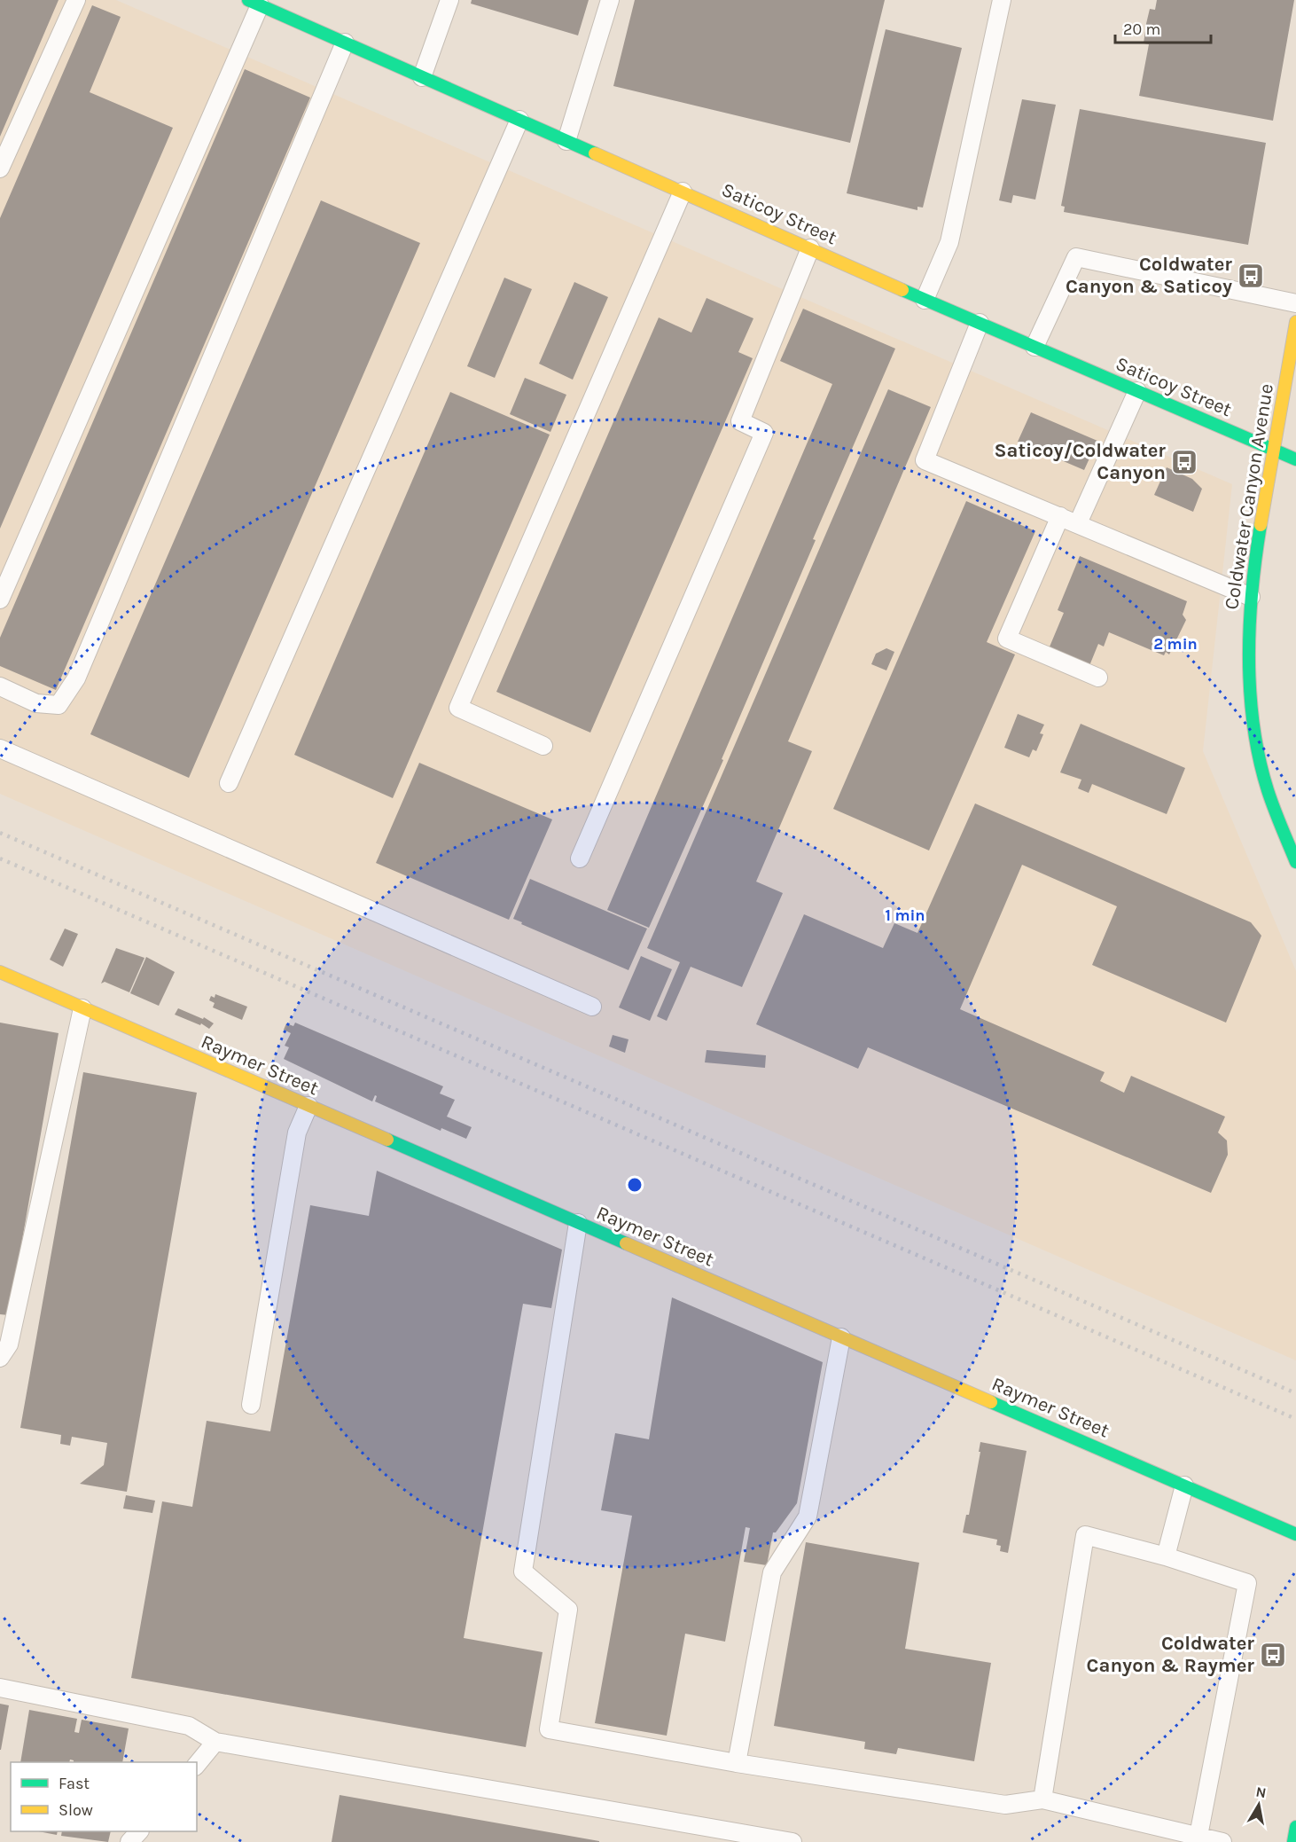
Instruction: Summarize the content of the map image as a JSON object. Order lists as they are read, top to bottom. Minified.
{"streets":{"street":["Saticoy Street","Coldwater Canyon Avenue","Raymer Street"]},"crossings":[["Saticoy Street","Coldwater Canyon Avenue"]],"places":{"bus stop":["Coldwater Canyon & Saticoy","Saticoy/Coldwater Canyon","Coldwater Canyon & Raymer"]},"legend":["Fast","Slow"],"scale_bar":"20 m","north":"top","rings":["2 min","1 min"]}
